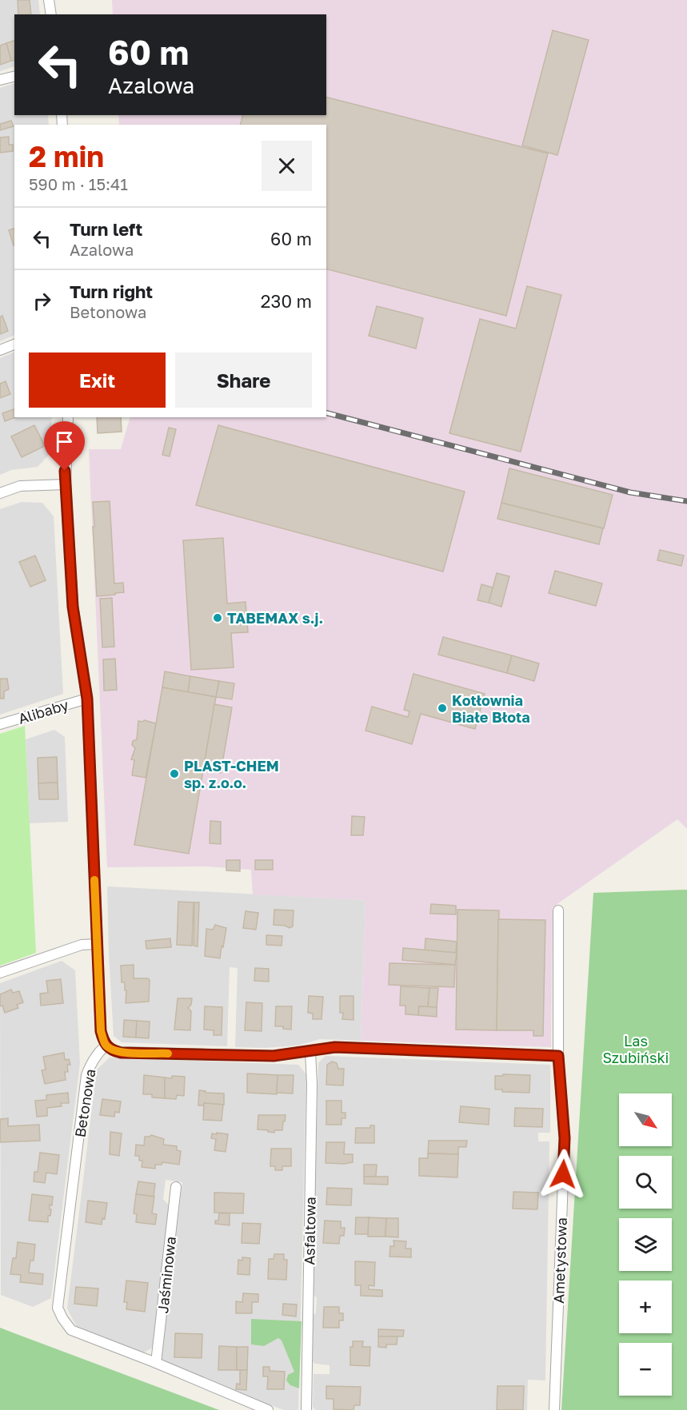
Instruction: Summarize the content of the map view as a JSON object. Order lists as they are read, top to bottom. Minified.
{"streets":{"street":["Alibaby","Betonowa","Asfaltowa","Ametystowa","Jaśminowa"]},"crossings":[["Betonowa","Jaśminowa"]],"parks":["Las Szubiński"],"places":["TABEMAX s.j.","Kotłownia Białe Błota","PLAST-CHEM sp. z.o.o."],"north":"bottom right","page":{"turn":["60 m","Azalowa"],"heading":["2 min","590 m · 15:41"],"list":[{"name":"Turn left","note":"Azalowa","value":"60 m"},{"name":"Turn right","note":"Betonowa","value":"230 m"}],"buttons":["Exit","Share"],"map_buttons":["+","−"]}}
